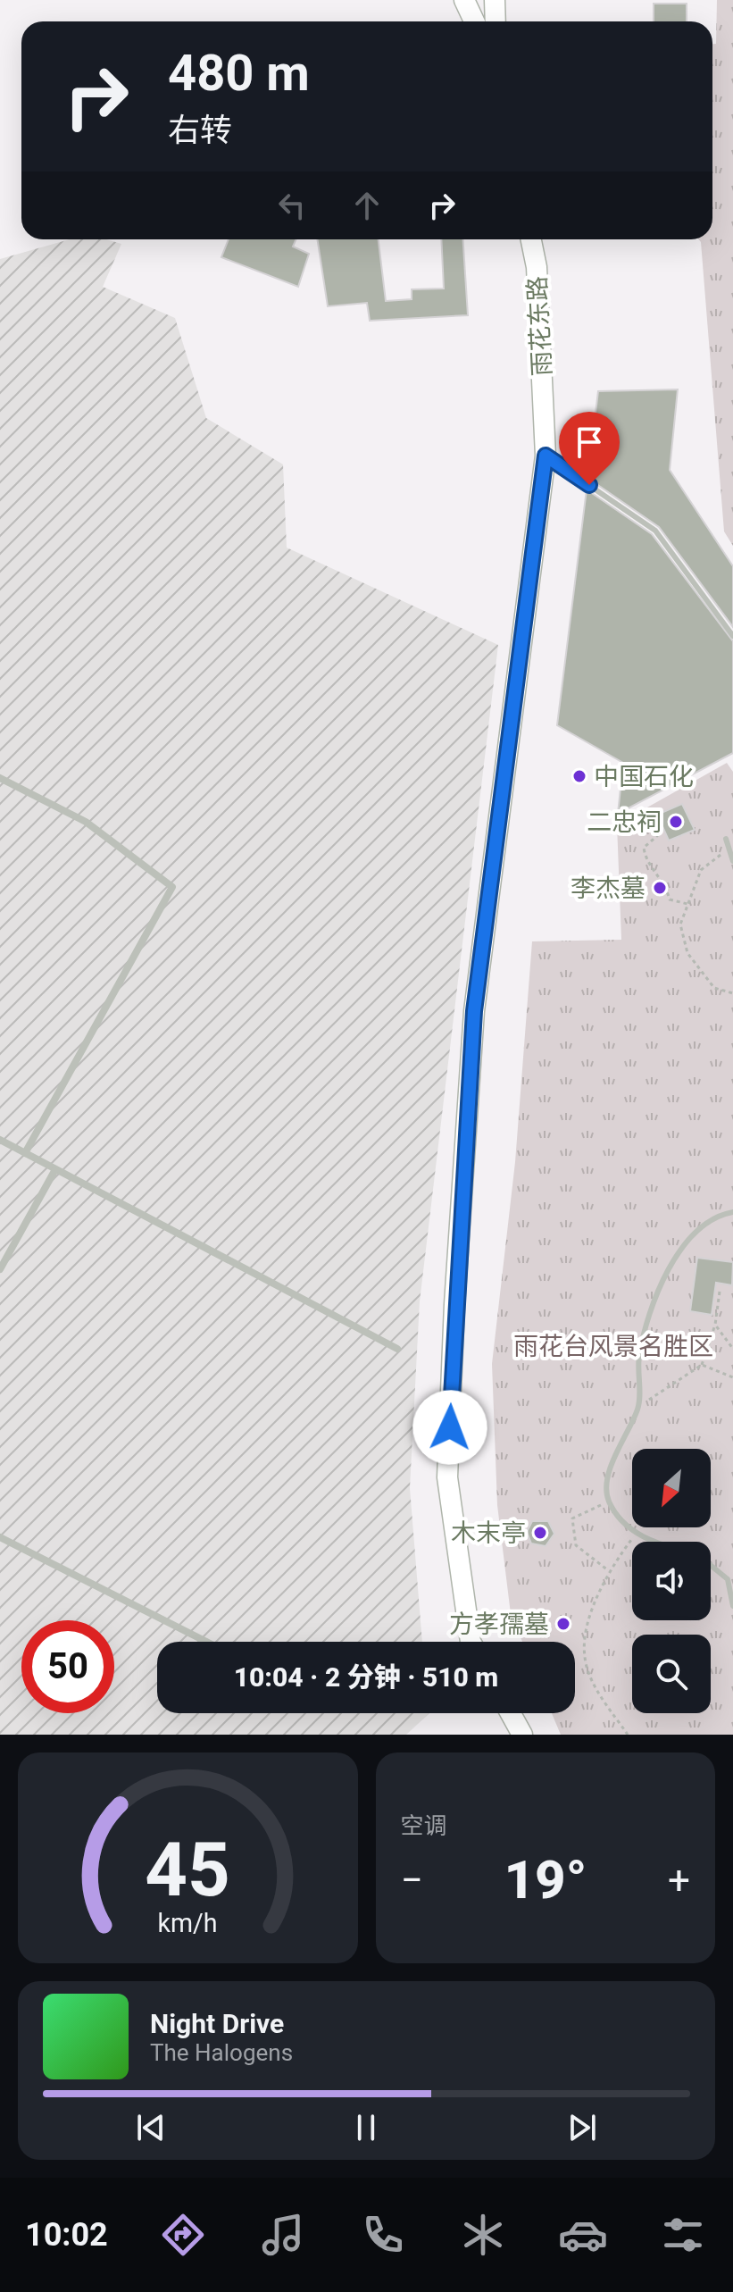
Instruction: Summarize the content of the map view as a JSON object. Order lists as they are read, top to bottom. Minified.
{"streets":{"main road":["雨花东路"]},"parks":["雨花台风景名胜区"],"places":["中国石化","二忠祠","李杰墓","木末亭","方孝孺墓"],"north":"bottom left","page":{"turn":["480 m","右转"],"limit":"50","trip":"10:04 · 2 分钟 · 510 m","tile":"空调","heat":["−","19°","+"],"song":["Night Drive","The Halogens"],"tabs":"10:02","gauge":["45","km/h"]}}
